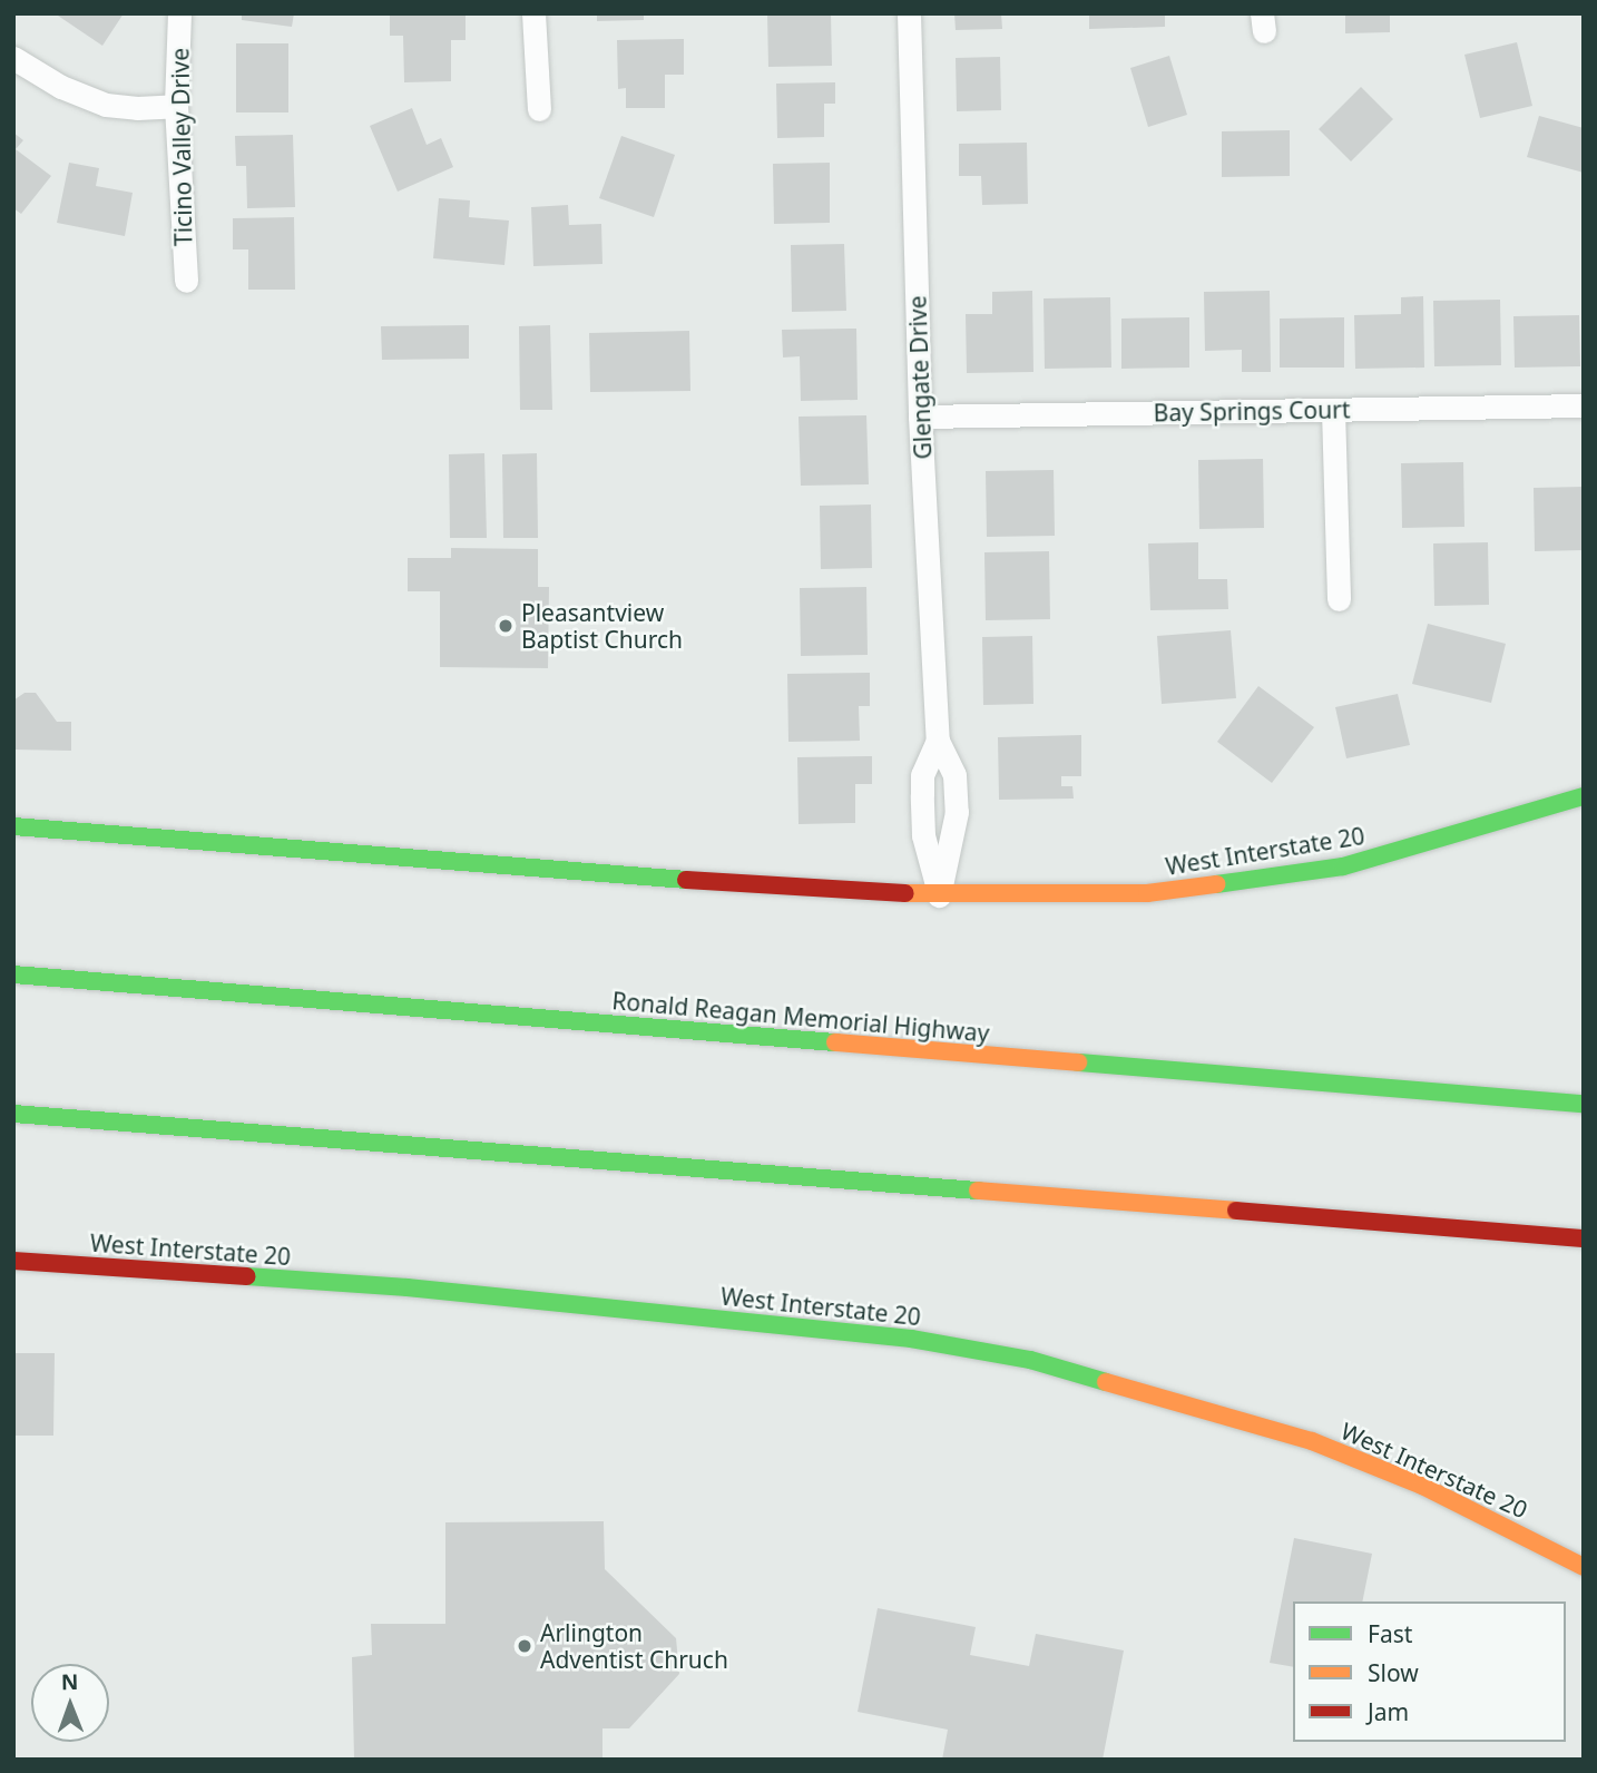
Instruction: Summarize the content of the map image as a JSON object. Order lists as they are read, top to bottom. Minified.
{"streets":{"main road":["West Interstate 20","Ronald Reagan Memorial Highway"],"street":["Ticino Valley Drive","Glengate Drive","Bay Springs Court"]},"crossings":[["Glengate Drive","Bay Springs Court"],["Glengate Drive","West Interstate 20"]],"places":["Pleasantview Baptist Church","Arlington Adventist Chruch"],"legend":["Fast","Slow","Jam"],"north":"top"}
